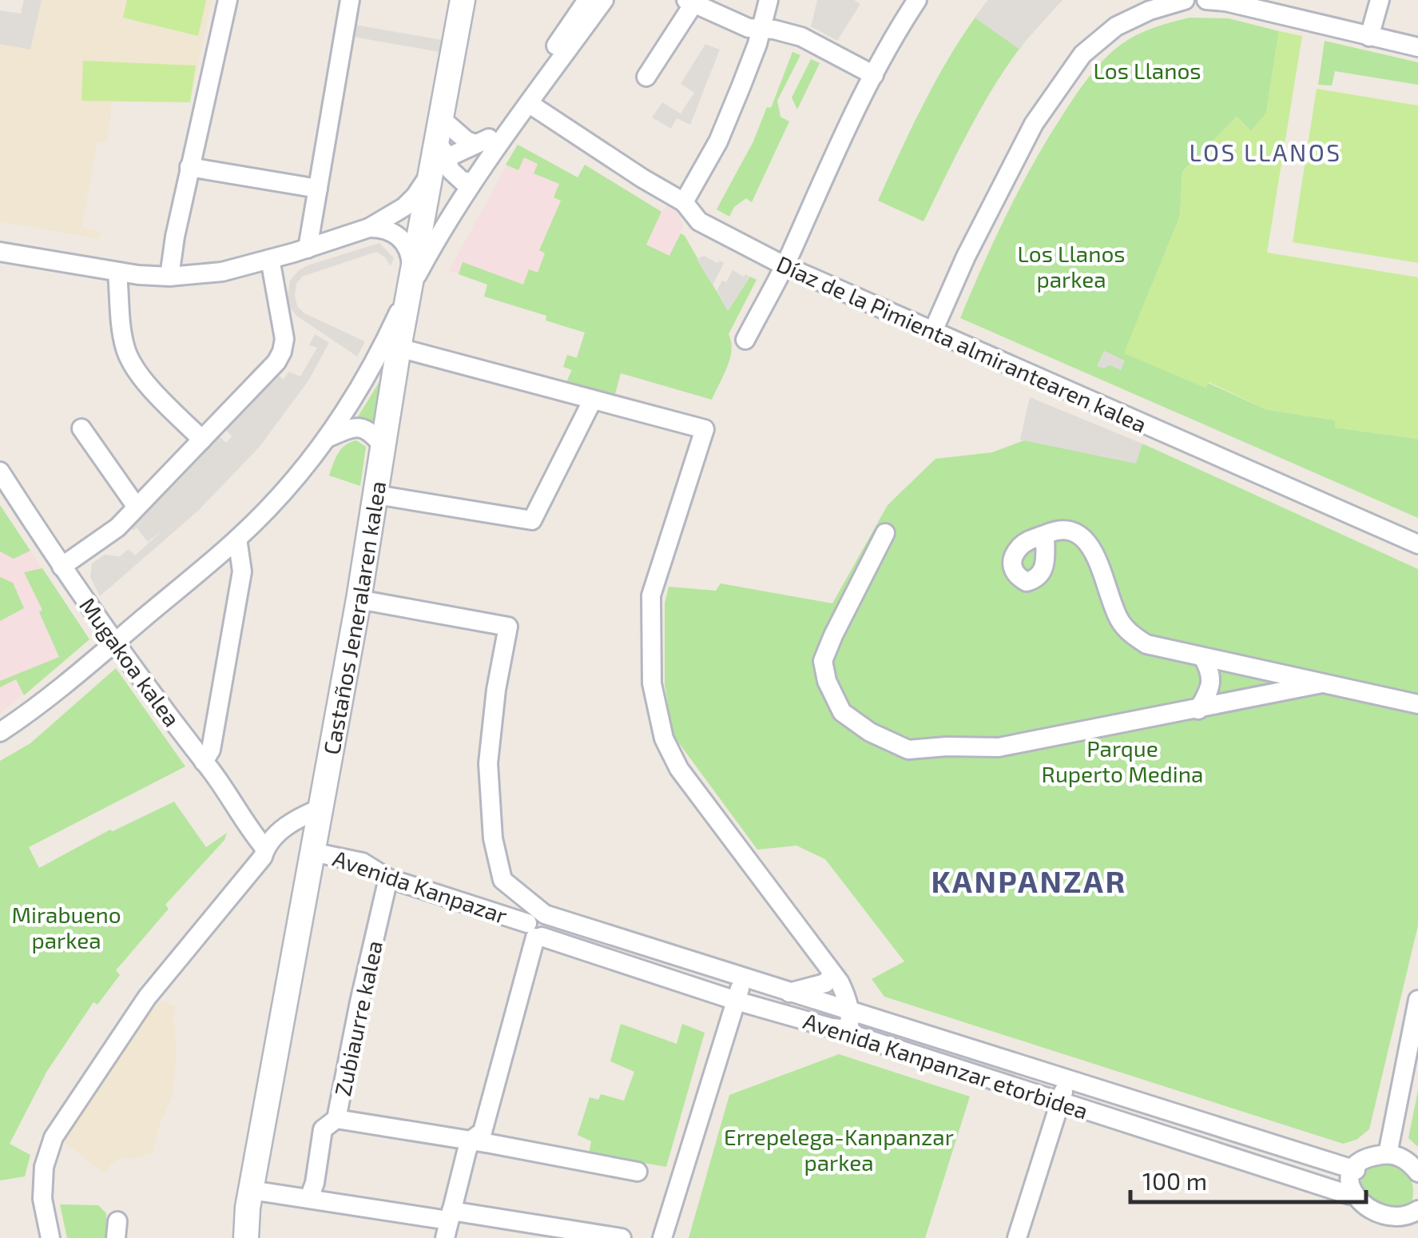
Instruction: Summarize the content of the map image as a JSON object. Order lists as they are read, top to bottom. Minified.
{"streets":{"street":["Díaz de la Pimienta almirantearen kalea","Castaños Jeneralaren kalea","Mugakoa kalea","Avenida Kanpazar","Zubiaurre kalea","Avenida Kanpanzar etorbidea"]},"crossings":[["Castaños Jeneralaren kalea","Avenida Kanpazar"],["Avenida Kanpazar","Zubiaurre kalea"],["Avenida Kanpazar","Avenida Kanpanzar etorbidea"]],"districts":["LOS LLANOS","KANPANZAR"],"parks":["Los Llanos","Los Llanos parkea","Parque Ruperto Medina","Mirabueno parkea","Errepelega-Kanpanzar parkea"],"scale_bar":"100 m"}
